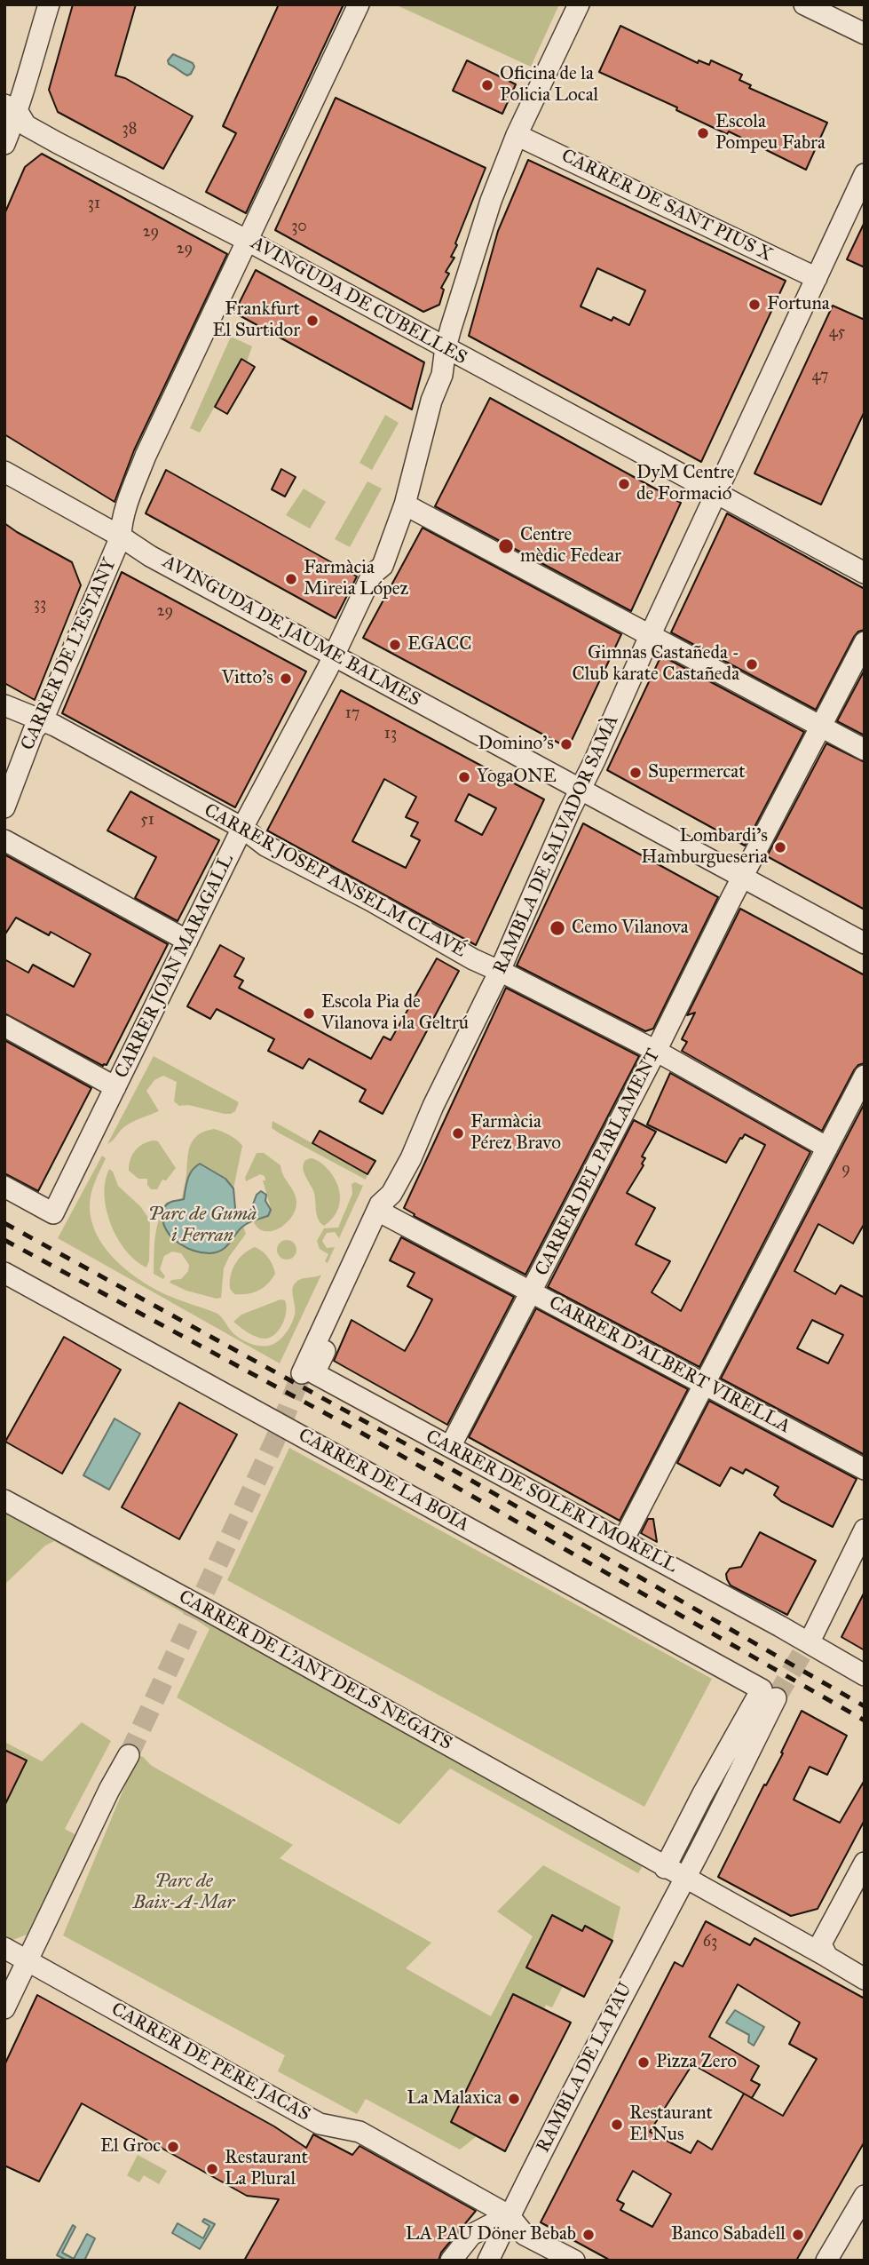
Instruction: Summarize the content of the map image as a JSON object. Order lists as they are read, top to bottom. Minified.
{"streets":{"street":["CARRER DE SANT PIUS X","AVINGUDA DE CUBELLES","AVINGUDA DE JAUME BALMES","CARRER DE L'ESTANY","RAMBLA DE SALVADOR SAMÀ","CARRER JOSEP ANSELM CLAVÉ","CARRER JOAN MARAGALL","CARRER DEL PARLAMENT","CARRER D'ALBERT VIRELLA","CARRER DE LA BOIA","CARRER DE SOLER I MORELL","CARRER DE L'ANY DELS NEGATS","CARRER DE PERE JACAS","RAMBLA DE LA PAU"]},"crossings":[["CARRER DE SANT PIUS X","RAMBLA DE SALVADOR SAMÀ"],["CARRER DE SANT PIUS X","CARRER JOAN MARAGALL"],["AVINGUDA DE CUBELLES","CARRER DE L'ESTANY"],["AVINGUDA DE CUBELLES","RAMBLA DE SALVADOR SAMÀ"],["AVINGUDA DE CUBELLES","CARRER JOAN MARAGALL"],["AVINGUDA DE JAUME BALMES","CARRER DE L'ESTANY"],["AVINGUDA DE JAUME BALMES","RAMBLA DE SALVADOR SAMÀ"],["AVINGUDA DE JAUME BALMES","CARRER JOAN MARAGALL"],["AVINGUDA DE JAUME BALMES","CARRER DEL PARLAMENT"],["CARRER DE L'ESTANY","CARRER JOSEP ANSELM CLAVÉ"],["RAMBLA DE SALVADOR SAMÀ","CARRER JOSEP ANSELM CLAVÉ"],["RAMBLA DE SALVADOR SAMÀ","CARRER D'ALBERT VIRELLA"],["RAMBLA DE SALVADOR SAMÀ","CARRER DE SOLER I MORELL"],["CARRER JOSEP ANSELM CLAVÉ","CARRER JOAN MARAGALL"],["CARRER JOSEP ANSELM CLAVÉ","CARRER DEL PARLAMENT"],["CARRER DEL PARLAMENT","CARRER D'ALBERT VIRELLA"],["CARRER DEL PARLAMENT","CARRER DE SOLER I MORELL"],["CARRER DE LA BOIA","RAMBLA DE LA PAU"],["CARRER DE PERE JACAS","RAMBLA DE LA PAU"]],"parks":["Parc de Gumà i Ferran","Parc de Baix-A-Mar"],"places":["Oficina de la Policia Local","Escola Pompeu Fabra","Fortuna","Frankfurt El Surtidor","DyM Centre de Formació","Centre mèdic Fedear","Farmàcia Mireia López","EGACC","Gimnas Castañeda - Club karate Castañeda","Vitto's","Domino's","Supermercat","YogaONE","Lombardi's Hamburgueseria","Cemo Vilanova","Escola Pia de Vilanova i la Geltrú","Farmàcia Pérez Bravo","Pizza Zero","La Malaxica","Restaurant El Nus","El Groc","Restaurant La Plural","LA PAU Döner Bebab","Banco Sabadell"],"house_numbers":["38","31","30","29","29","45","47","33","29","17","13","51","9","63"]}
